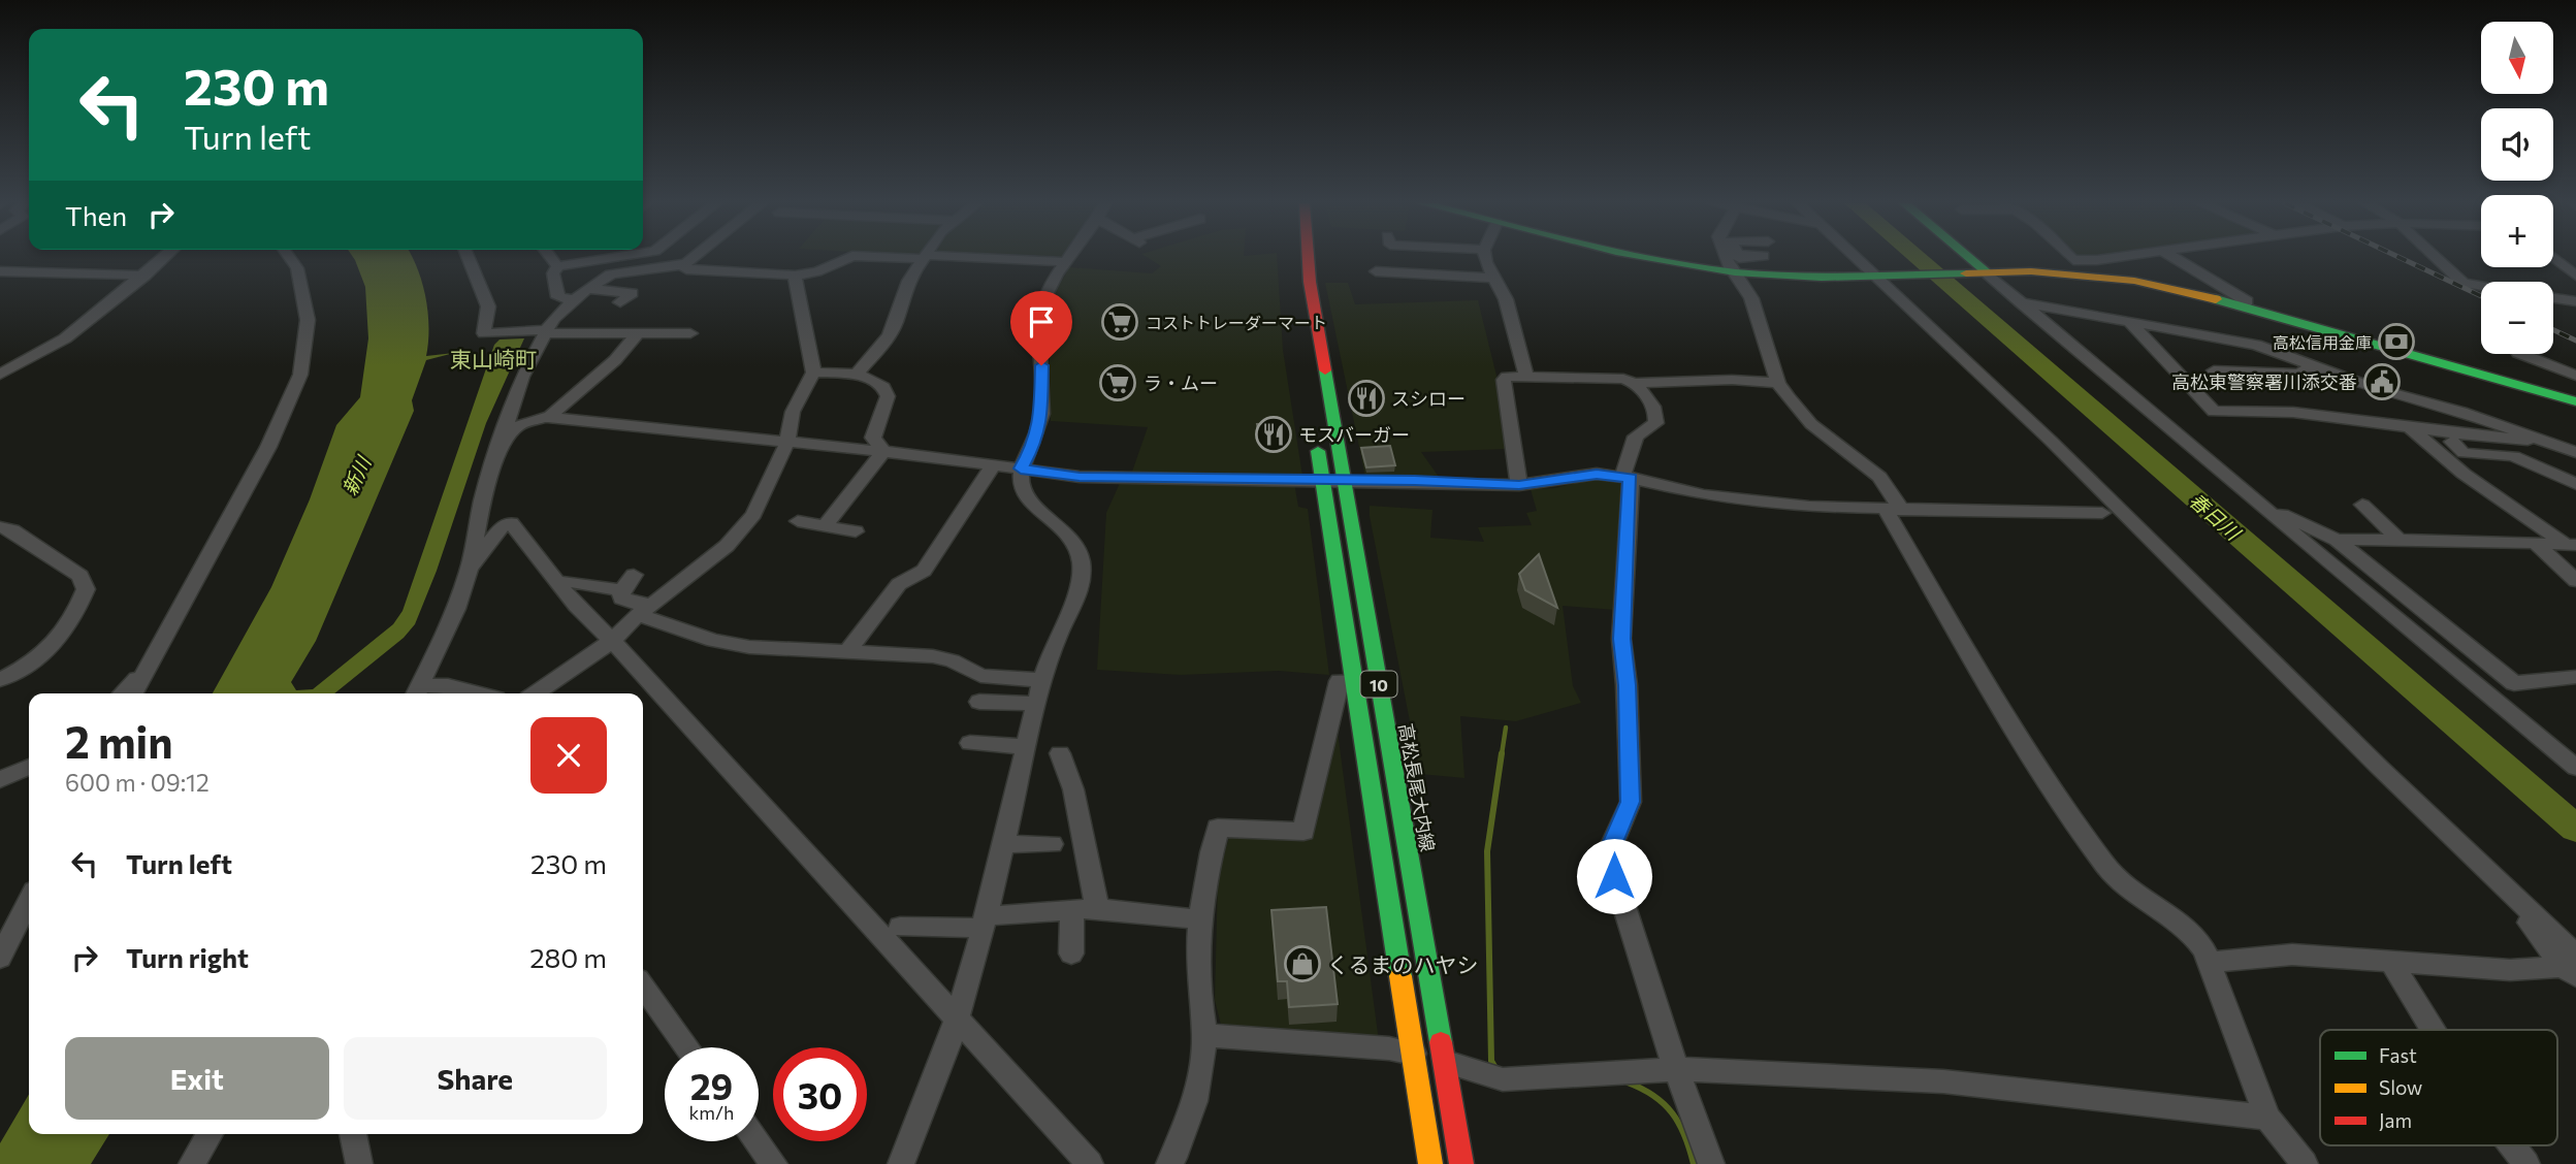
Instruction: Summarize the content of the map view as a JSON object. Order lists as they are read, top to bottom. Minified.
{"streets":{"main road":["10","高松長尾大内線"]},"districts":["東山崎町"],"water":["新川","春日川"],"places":{"supermarket":["コストトレーダーマート","ラ・ムー"],"bank":["高松信用金庫"],"public building":["高松東警察署川添交番"],"restaurant":["スシロー","モスバーガー"],"shop":["くるまのハヤシ"]},"legend":["Fast","Slow","Jam"],"north":"bottom","page":{"map_buttons":["+","−"],"turn":["230 m","Turn left"],"then":"Then","heading":["2 min","600 m · 09:12"],"list":[{"name":"Turn left","value":"230 m"},{"name":"Turn right","value":"280 m"}],"buttons":["Exit","Share"],"speed":"29 km/h","limit":"30"}}
